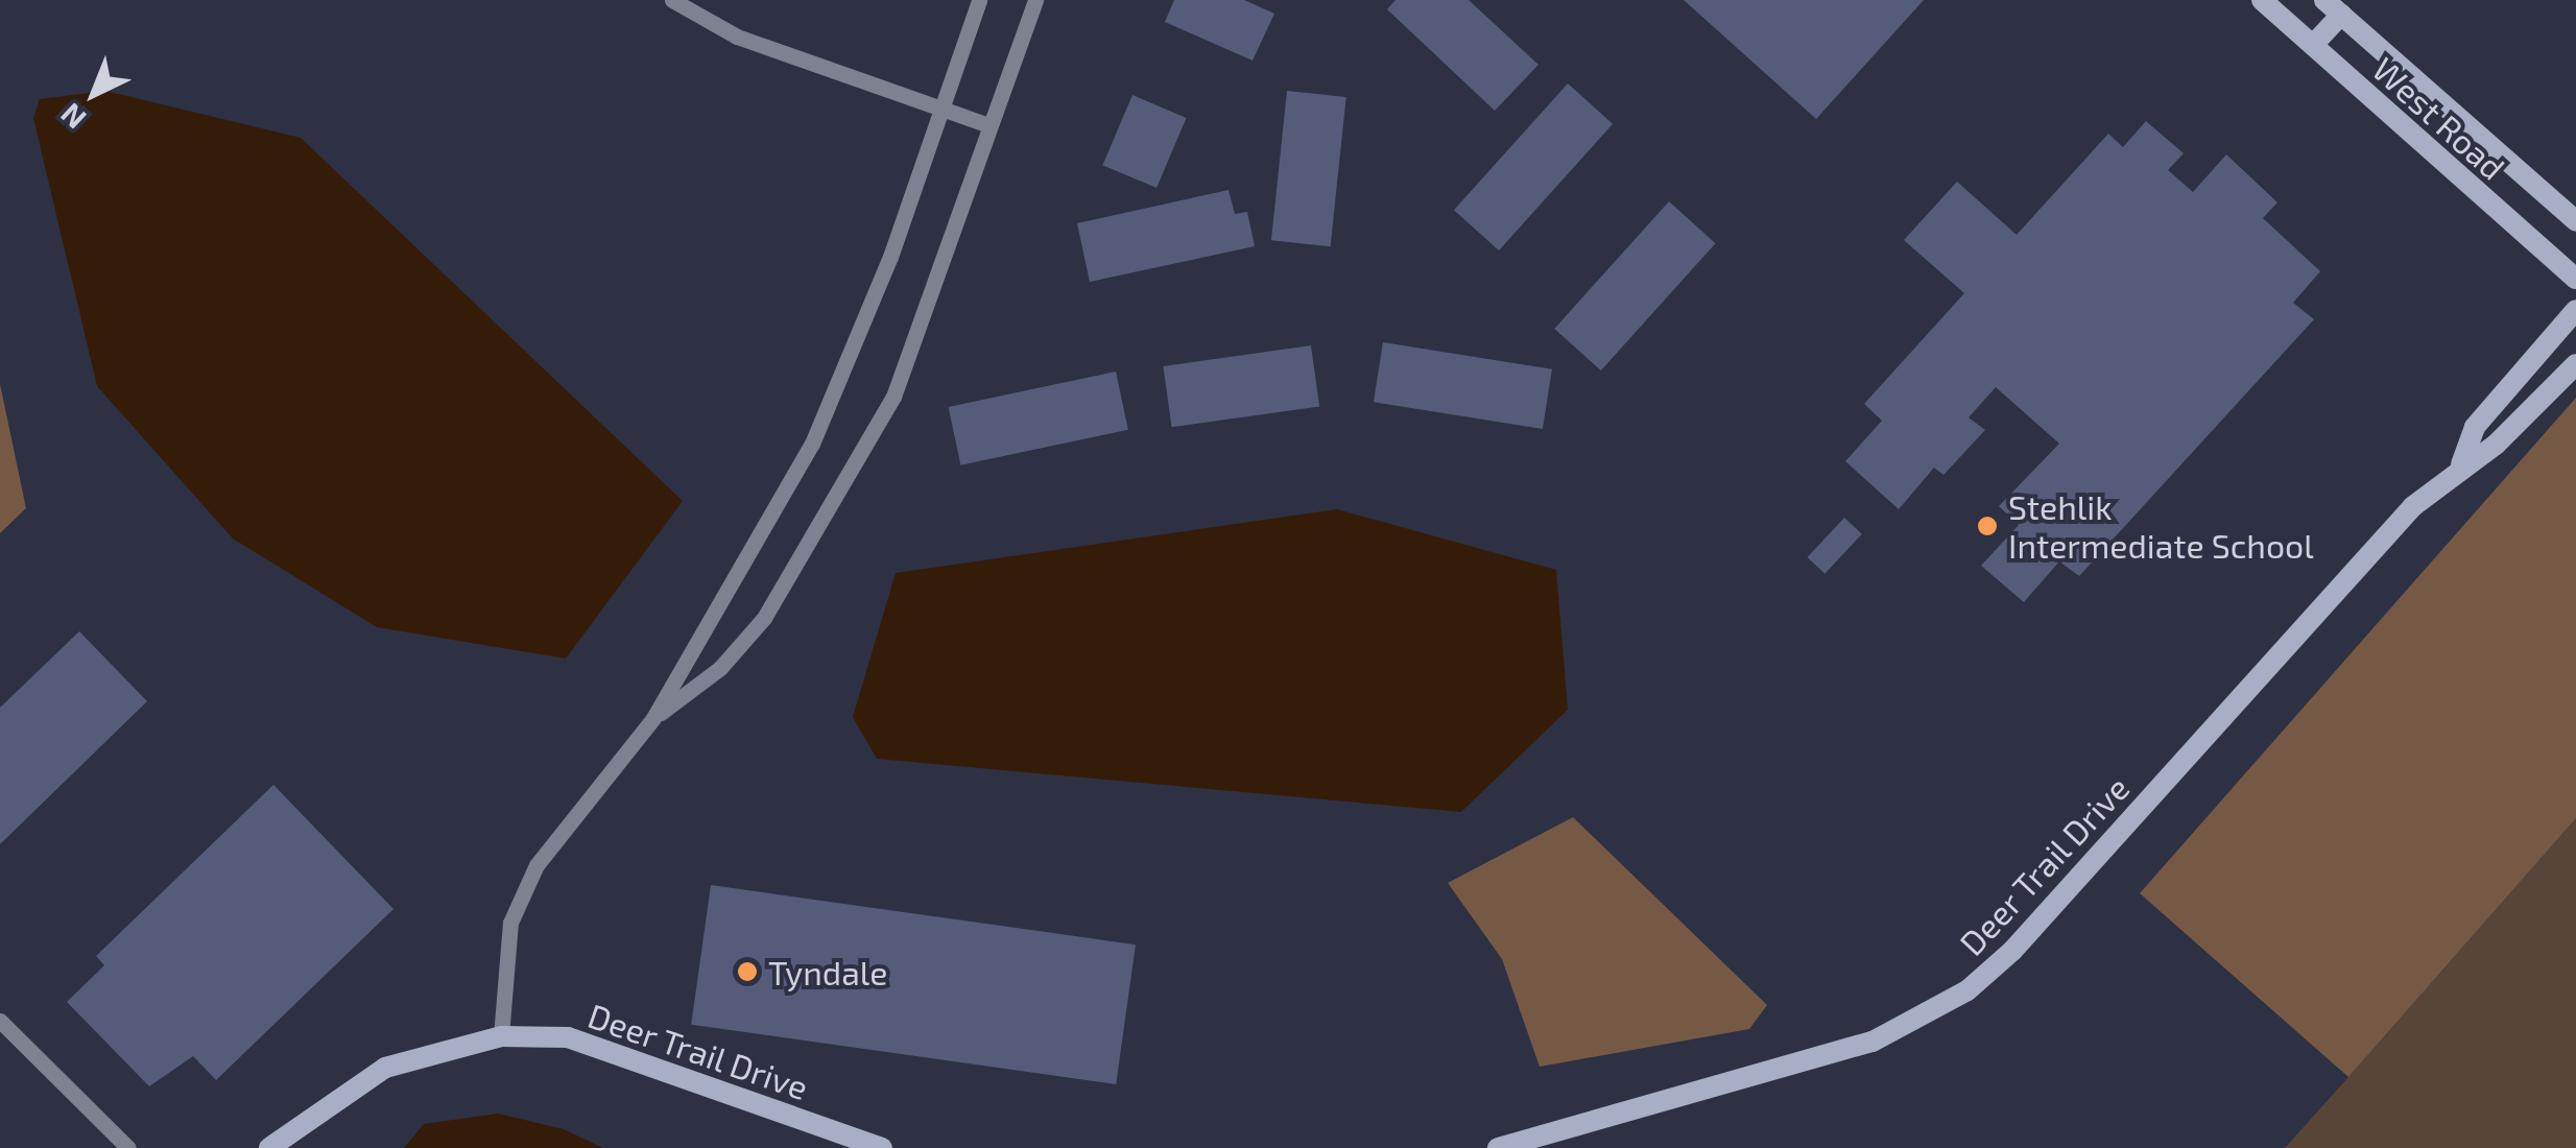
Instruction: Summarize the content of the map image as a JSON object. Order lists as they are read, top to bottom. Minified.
{"streets":{"street":["West Road","Deer Trail Drive"]},"places":["Stehlik Intermediate School","Tyndale"],"north":"bottom left"}
